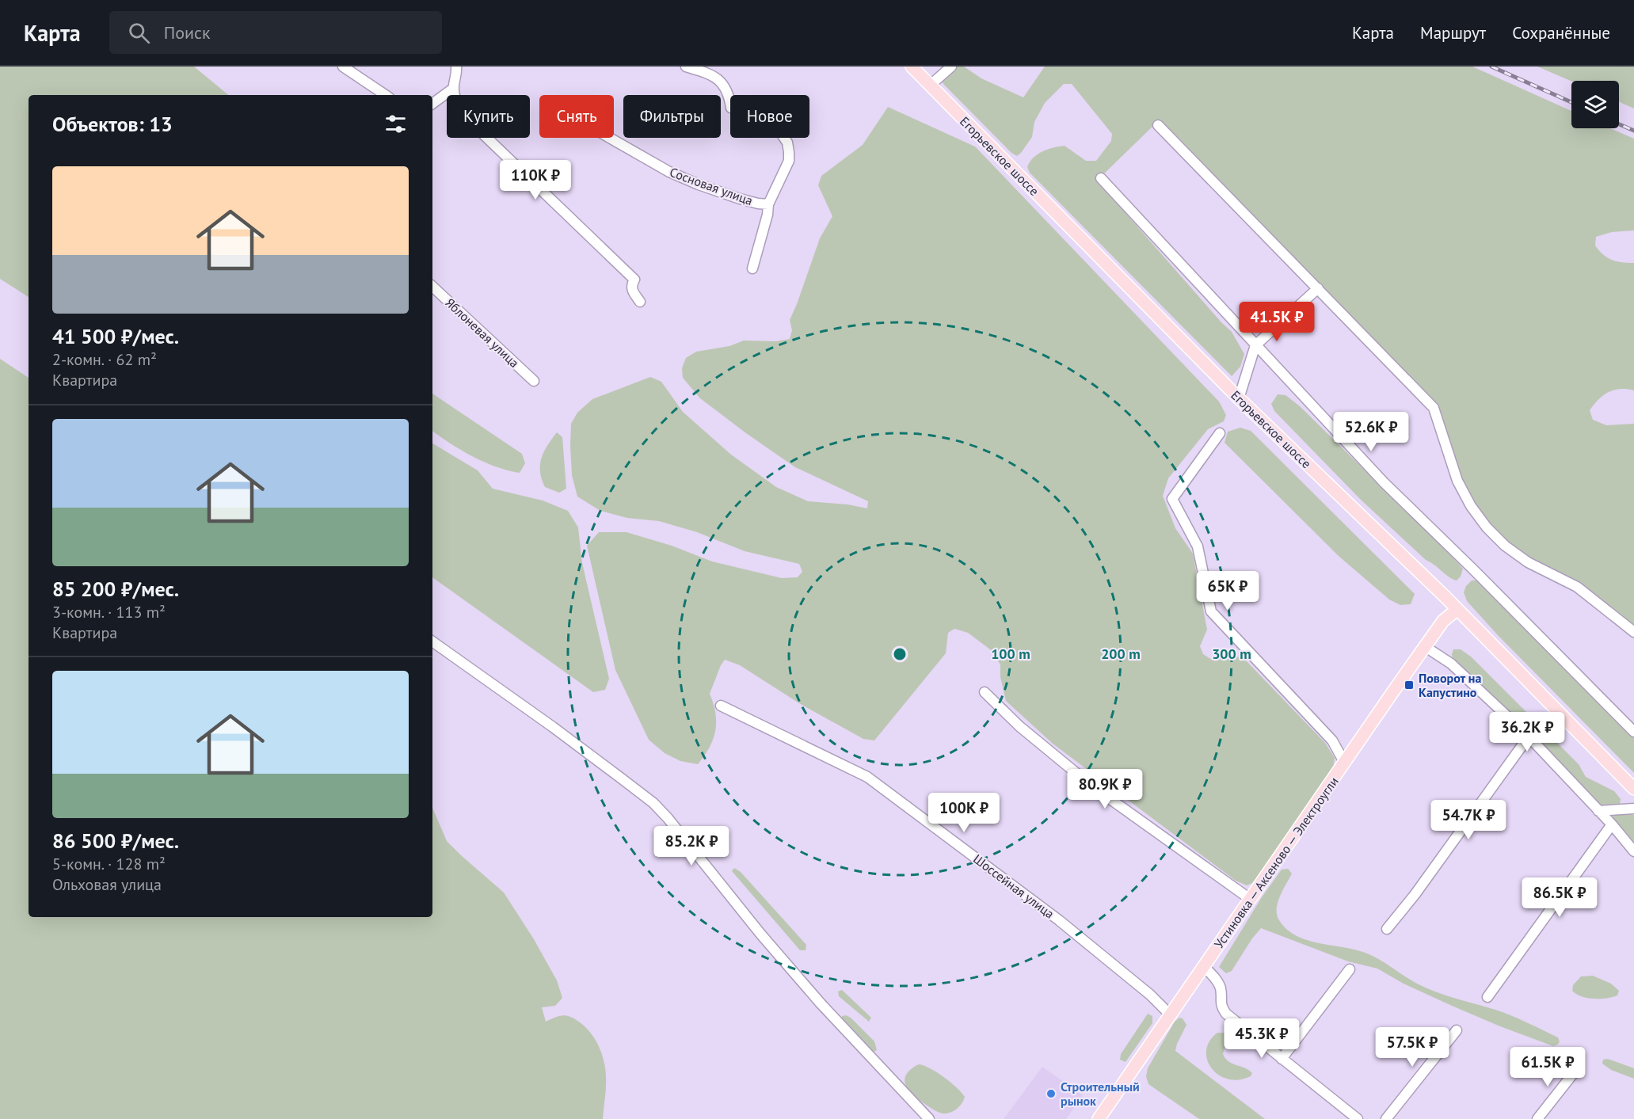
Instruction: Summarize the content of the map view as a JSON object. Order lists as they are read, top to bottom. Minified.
{"streets":{"main road":["Егорьевское шоссе","Устиновка — Аксеново — Электроугли"],"street":["Сосновая улица","Яблоневая улица","Шоссейная улица"]},"crossings":[["Егорьевское шоссе","Устиновка — Аксеново — Электроугли"],["Устиновка — Аксеново — Электроугли","Шоссейная улица"]],"places":{"transit":["Поворот на Капустино"],"other":["Строительный рынок"]},"page":{"header":"Карта","search":"Поиск","nav":["Карта","Маршрут","Сохранённые"],"chip":["Купить","Снять","Фильтры","Новое"],"heading":"Объектов: 13","list":[{"name":"41 500 ₽/мес.","note":"2-комн. · 62 m² · Квартира"},{"name":"85 200 ₽/мес.","note":"3-комн. · 113 m² · Квартира"},{"name":"86 500 ₽/мес.","note":"5-комн. · 128 m² · Ольховая улица"}],"price":["110K ₽","41.5K ₽","52.6K ₽","65K ₽","36.2K ₽","80.9K ₽","100K ₽","54.7K ₽","85.2K ₽","86.5K ₽","45.3K ₽","57.5K ₽","61.5K ₽"]},"rings":["100 m","200 m","300 m"]}
